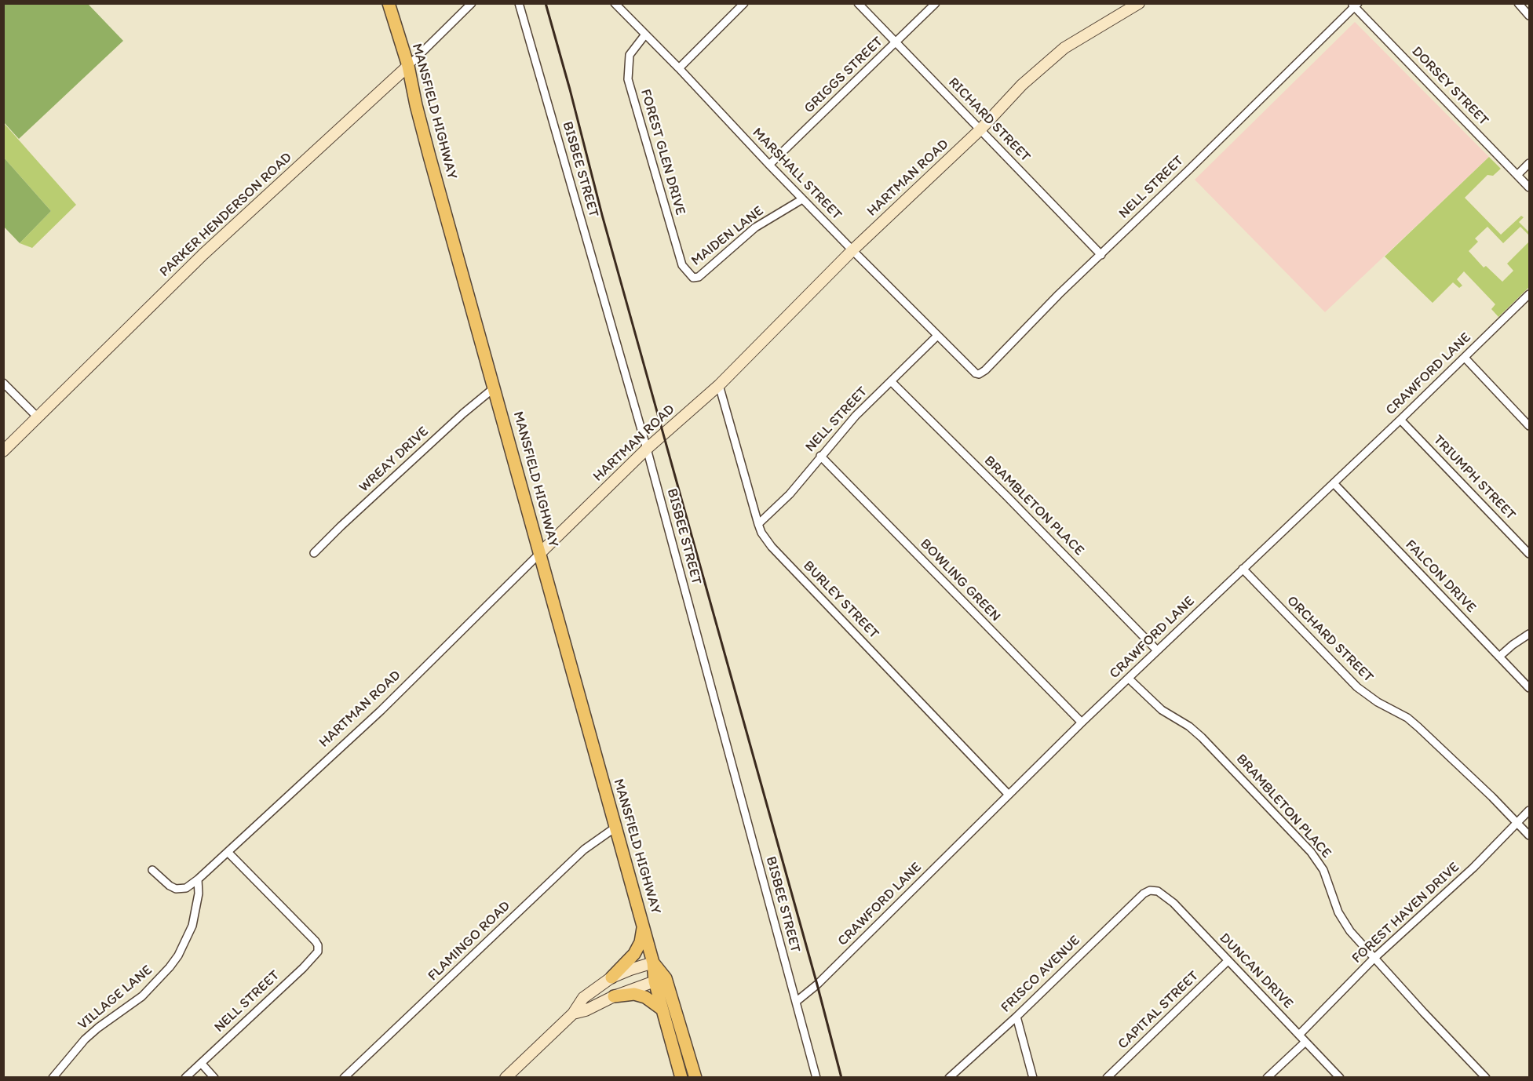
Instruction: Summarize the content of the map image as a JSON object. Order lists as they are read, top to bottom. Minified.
{"streets":{"main road":["MANSFIELD HIGHWAY"],"street":["GRIGGS STREET","DORSEY STREET","RICHARD STREET","FOREST GLEN DRIVE","BISBEE STREET","MARSHALL STREET","HARTMAN ROAD","NELL STREET","PARKER HENDERSON ROAD","MAIDEN LANE","CRAWFORD LANE","WREAY DRIVE","TRIUMPH STREET","BRAMBLETON PLACE","FALCON DRIVE","BOWLING GREEN","BURLEY STREET","ORCHARD STREET","FOREST HAVEN DRIVE","FLAMINGO ROAD","DUNCAN DRIVE","FRISCO AVENUE","VILLAGE LANE","CAPITAL STREET"]},"crossings":[["GRIGGS STREET","RICHARD STREET"],["GRIGGS STREET","MARSHALL STREET"],["DORSEY STREET","NELL STREET"],["MANSFIELD HIGHWAY","HARTMAN ROAD"],["MANSFIELD HIGHWAY","PARKER HENDERSON ROAD"],["MANSFIELD HIGHWAY","WREAY DRIVE"],["MANSFIELD HIGHWAY","FLAMINGO ROAD"],["RICHARD STREET","HARTMAN ROAD"],["RICHARD STREET","NELL STREET"],["FOREST GLEN DRIVE","MARSHALL STREET"],["FOREST GLEN DRIVE","MAIDEN LANE"],["BISBEE STREET","HARTMAN ROAD"],["BISBEE STREET","CRAWFORD LANE"],["MARSHALL STREET","HARTMAN ROAD"],["MARSHALL STREET","NELL STREET"],["MARSHALL STREET","MAIDEN LANE"],["HARTMAN ROAD","NELL STREET"],["HARTMAN ROAD","BURLEY STREET"],["HARTMAN ROAD","VILLAGE LANE"],["NELL STREET","BRAMBLETON PLACE"],["NELL STREET","BOWLING GREEN"],["NELL STREET","BURLEY STREET"],["CRAWFORD LANE","TRIUMPH STREET"],["CRAWFORD LANE","BRAMBLETON PLACE"],["CRAWFORD LANE","FALCON DRIVE"],["CRAWFORD LANE","BOWLING GREEN"],["CRAWFORD LANE","BURLEY STREET"],["CRAWFORD LANE","ORCHARD STREET"],["BRAMBLETON PLACE","FOREST HAVEN DRIVE"],["ORCHARD STREET","FOREST HAVEN DRIVE"],["FOREST HAVEN DRIVE","DUNCAN DRIVE"],["DUNCAN DRIVE","FRISCO AVENUE"],["DUNCAN DRIVE","CAPITAL STREET"]]}
